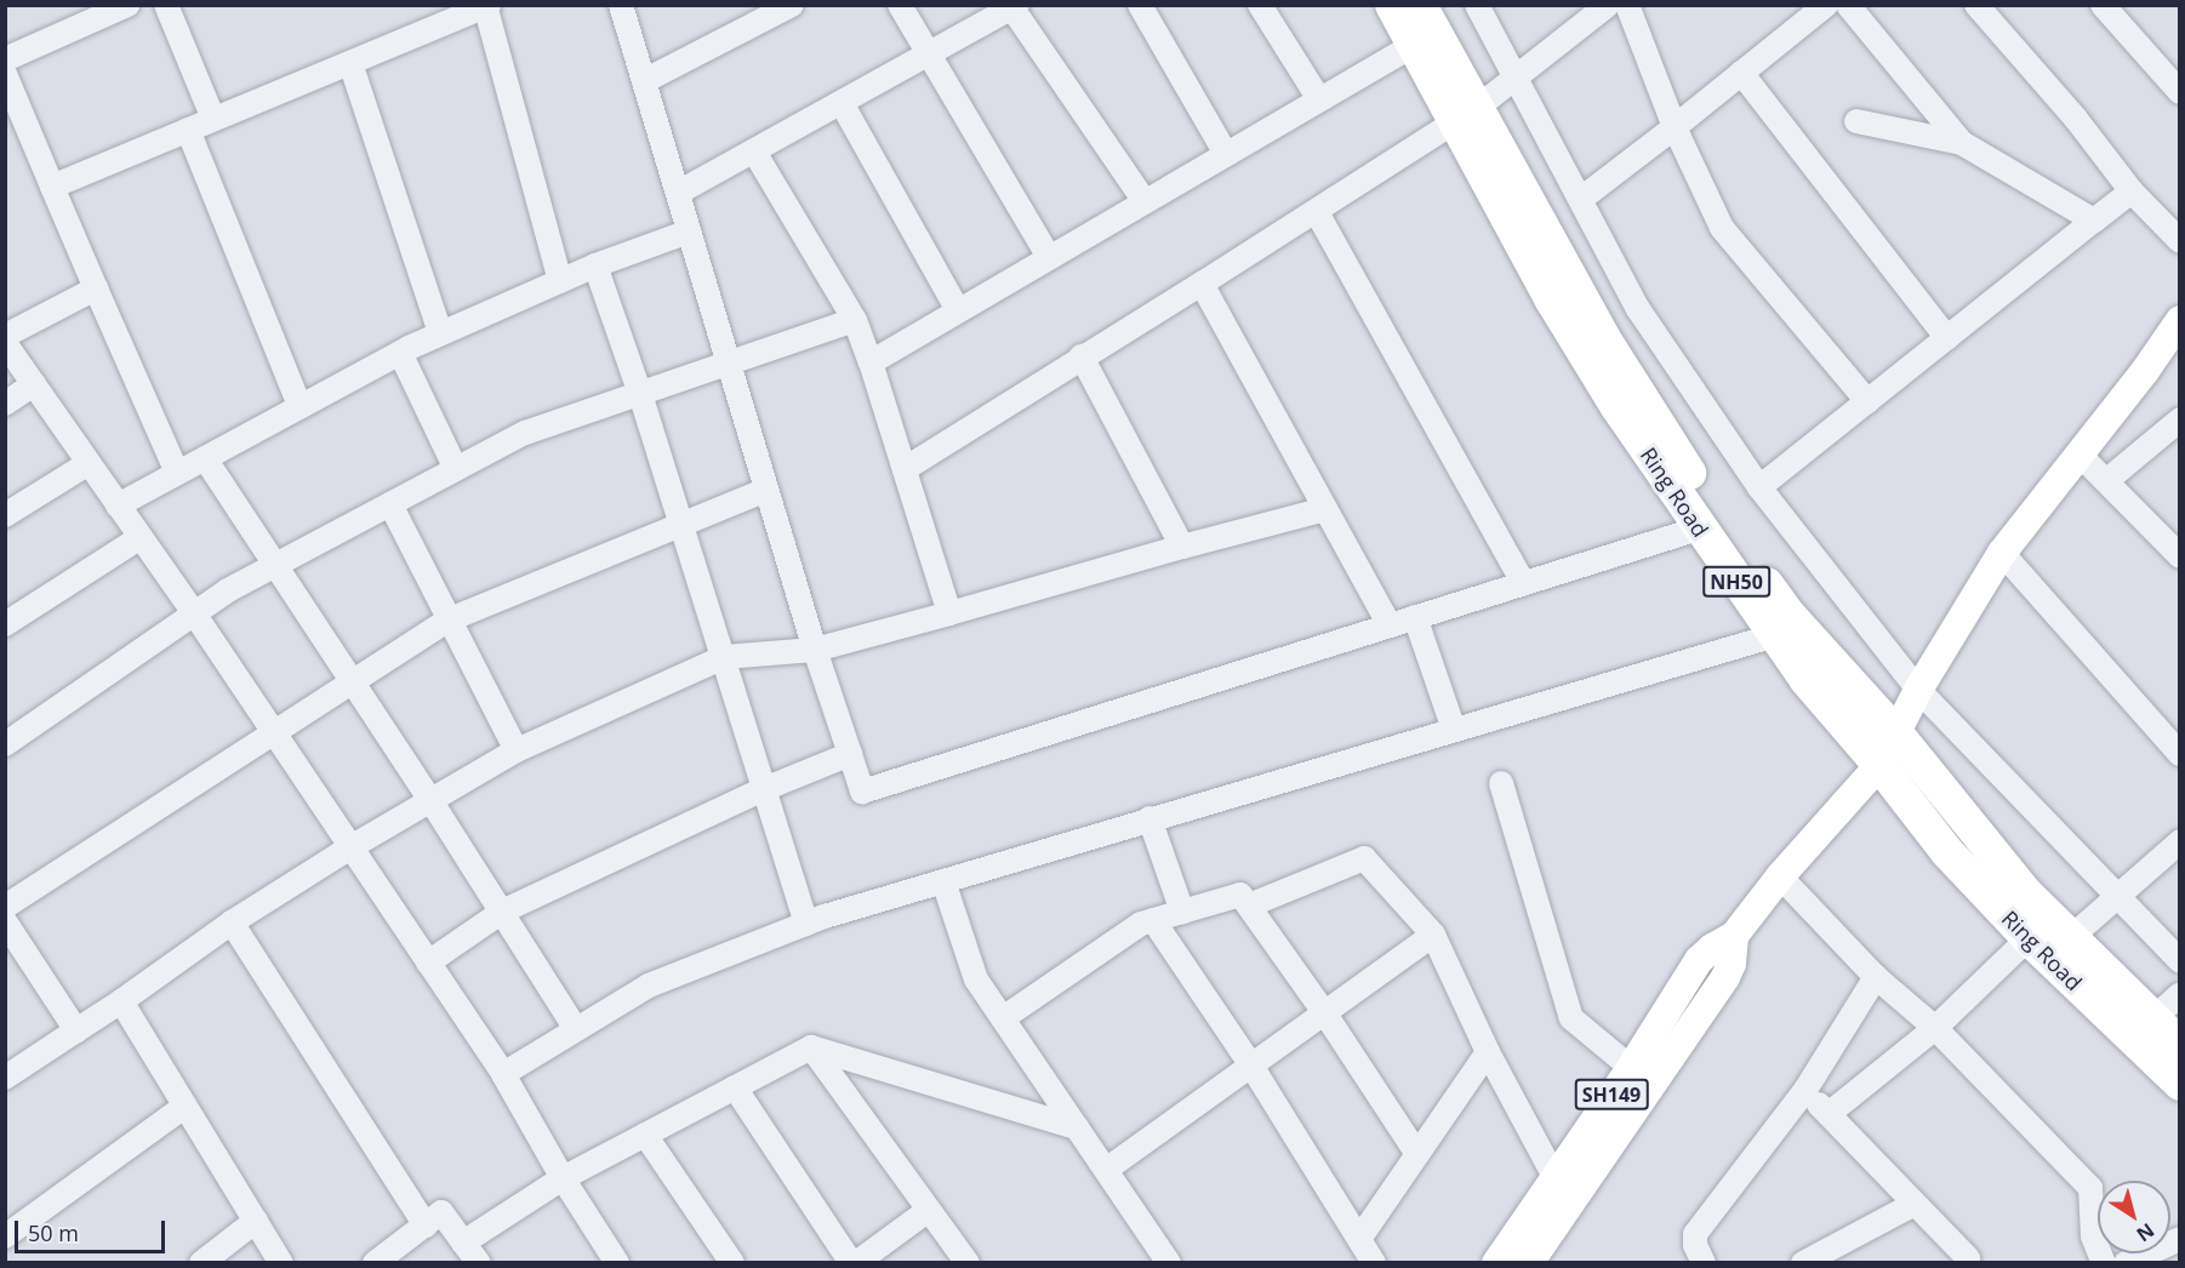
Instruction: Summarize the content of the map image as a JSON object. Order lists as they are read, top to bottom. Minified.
{"streets":{"highway":["Ring Road","NH50"],"main road":["SH149"]},"crossings":[["Ring Road","SH149"]],"scale_bar":"50 m","north":"bottom right"}
